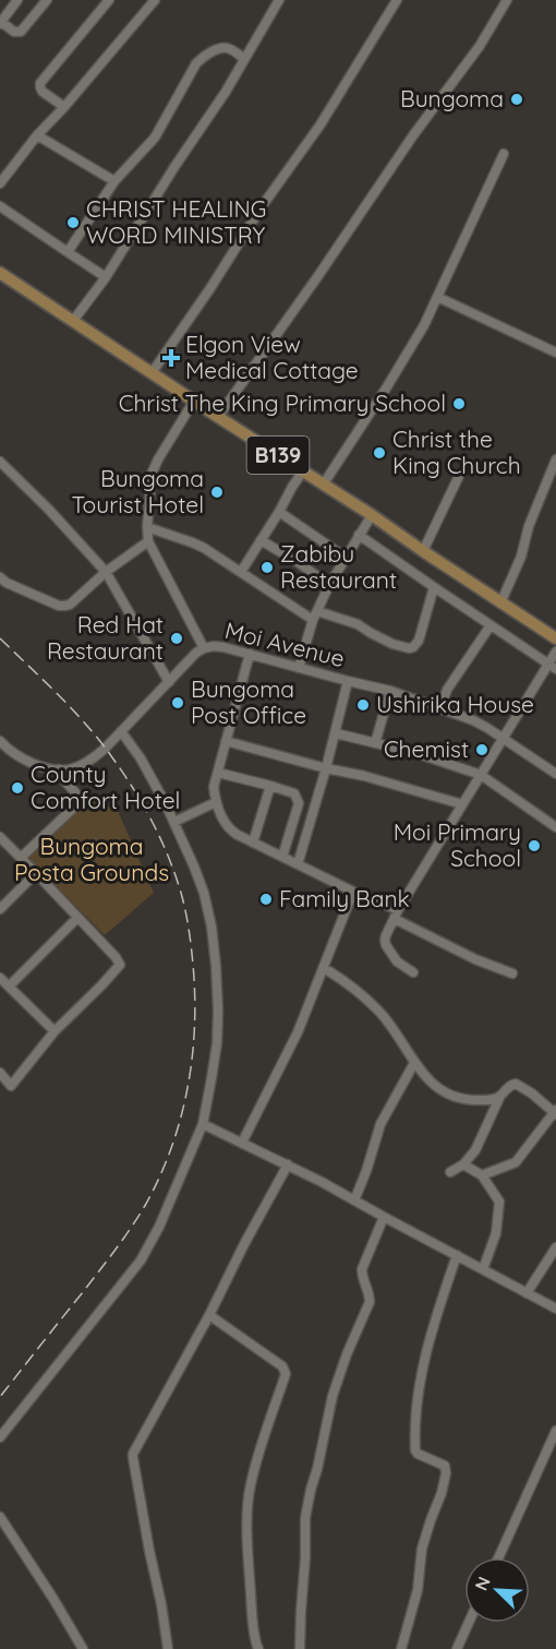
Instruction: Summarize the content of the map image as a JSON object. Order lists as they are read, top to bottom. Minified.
{"streets":{"main road":["B139"],"street":["Moi Avenue"]},"parks":["Bungoma Posta Grounds"],"places":{"other":["Bungoma","CHRIST HEALING WORD MINISTRY","Christ The King Primary School","Christ the King Church","Bungoma Tourist Hotel","Zabibu Restaurant","Red Hat Restaurant","Bungoma Post Office","Ushirika House","Chemist","County Comfort Hotel","Moi Primary School","Family Bank"],"health":["Elgon View Medical Cottage"]},"north":"top left"}
